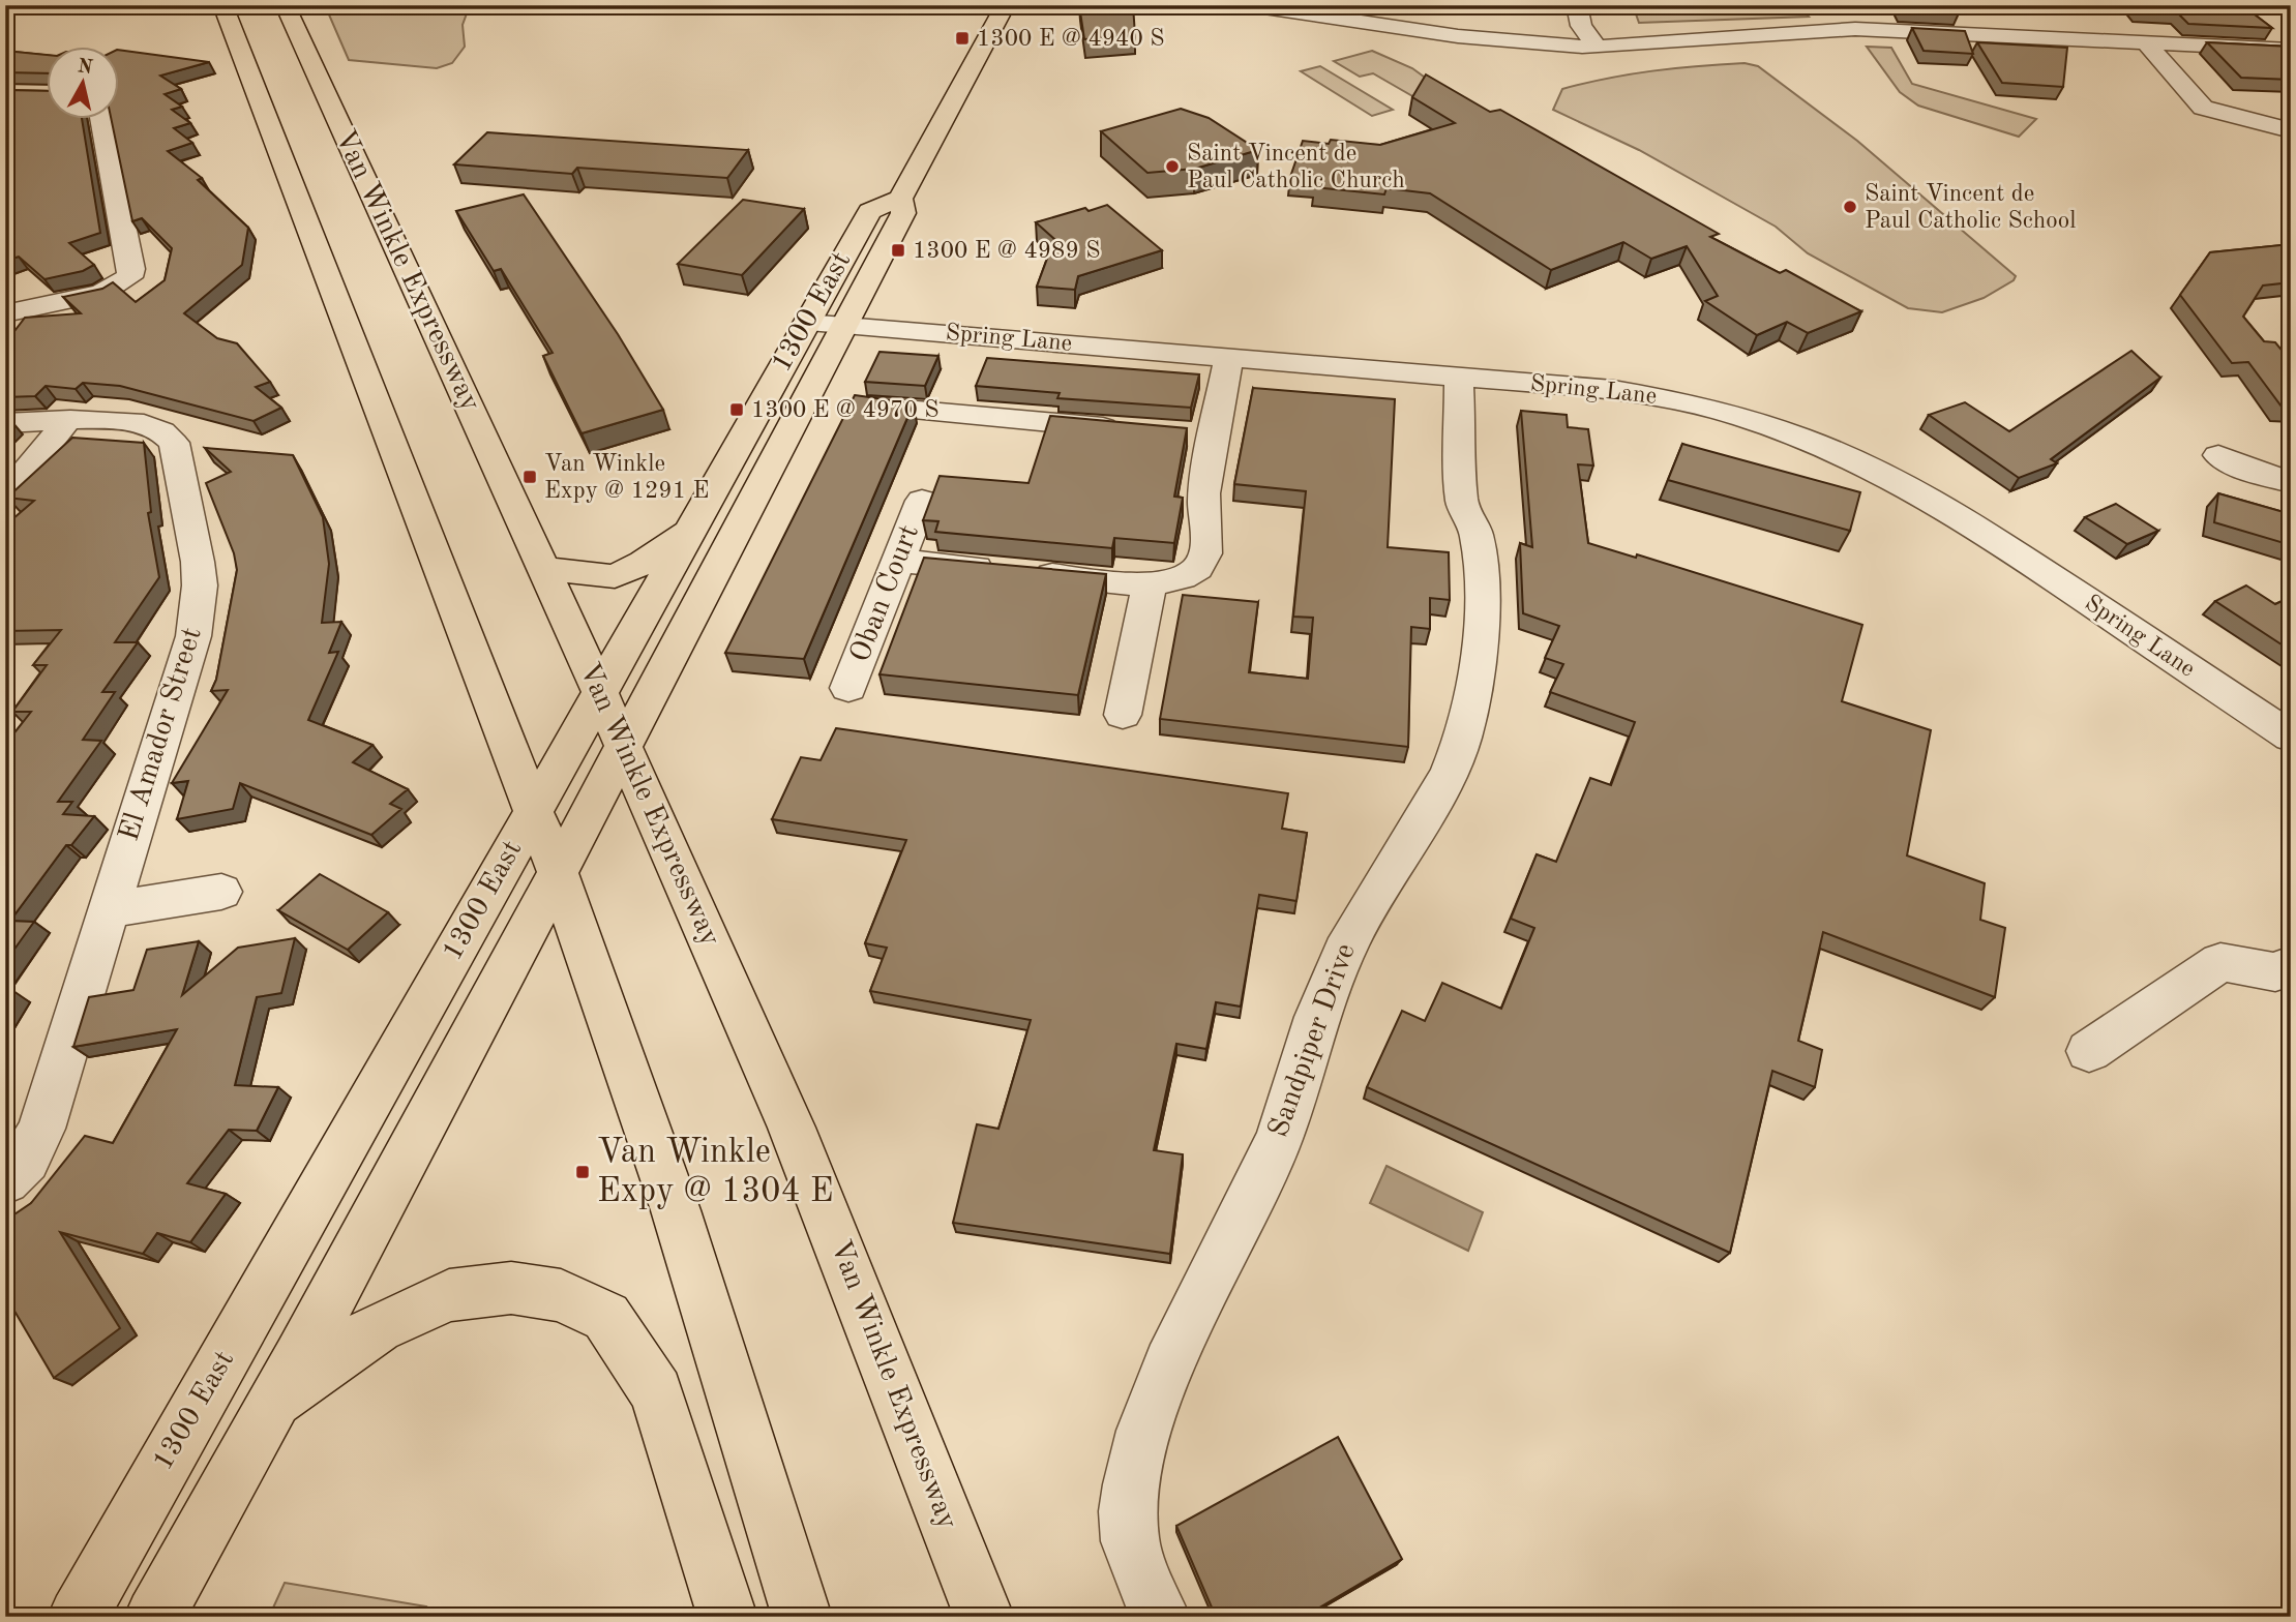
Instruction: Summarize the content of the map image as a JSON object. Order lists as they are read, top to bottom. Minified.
{"streets":{"main road":["Van Winkle Expressway","1300 East"],"street":["Spring Lane","Oban Court","El Amador Street","Sandpiper Drive"]},"crossings":[["Van Winkle Expressway","1300 East"],["1300 East","Spring Lane"],["Spring Lane","Sandpiper Drive"]],"places":{"transit":["1300 E @ 4940 S","1300 E @ 4989 S","1300 E @ 4970 S","Van Winkle Expy @ 1291 E","Van Winkle Expy @ 1304 E"],"other":["Saint Vincent de Paul Catholic Church","Saint Vincent de Paul Catholic School"]},"north":"top"}
